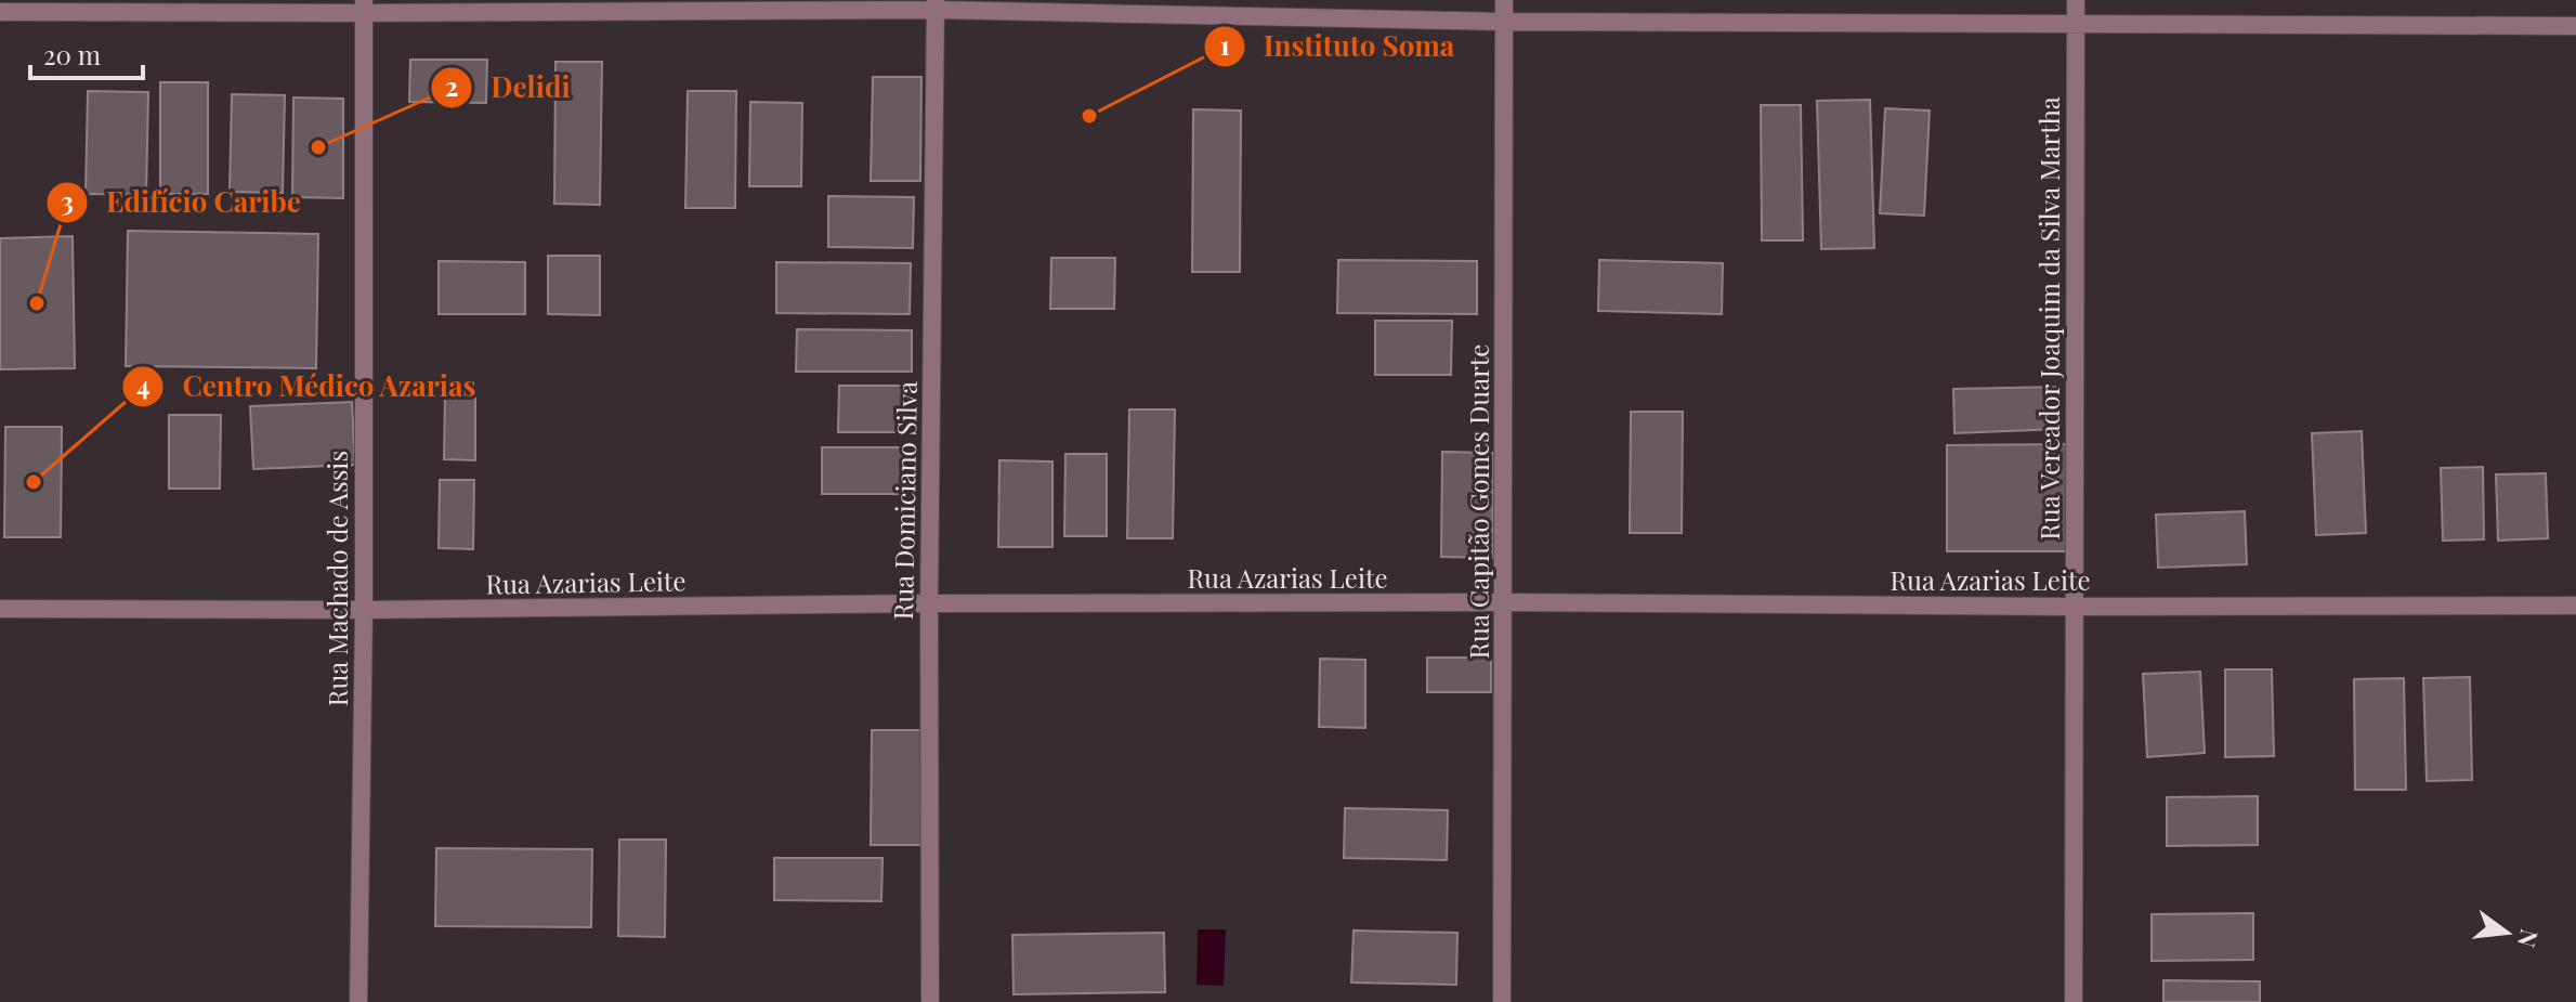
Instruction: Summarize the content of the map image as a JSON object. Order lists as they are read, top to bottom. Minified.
{"streets":{"street":["Rua Vereador Joaquim da Silva Martha","Rua Domiciano Silva","Rua Capitão Gomes Duarte","Rua Azarias Leite","Rua Machado de Assis"]},"crossings":[["Rua Vereador Joaquim da Silva Martha","Rua Azarias Leite"],["Rua Domiciano Silva","Rua Azarias Leite"],["Rua Capitão Gomes Duarte","Rua Azarias Leite"],["Rua Azarias Leite","Rua Machado de Assis"]],"places":["Instituto Soma","Delidi","Edifício Caribe","Centro Médico Azarias"],"scale_bar":"20 m","north":"right"}
